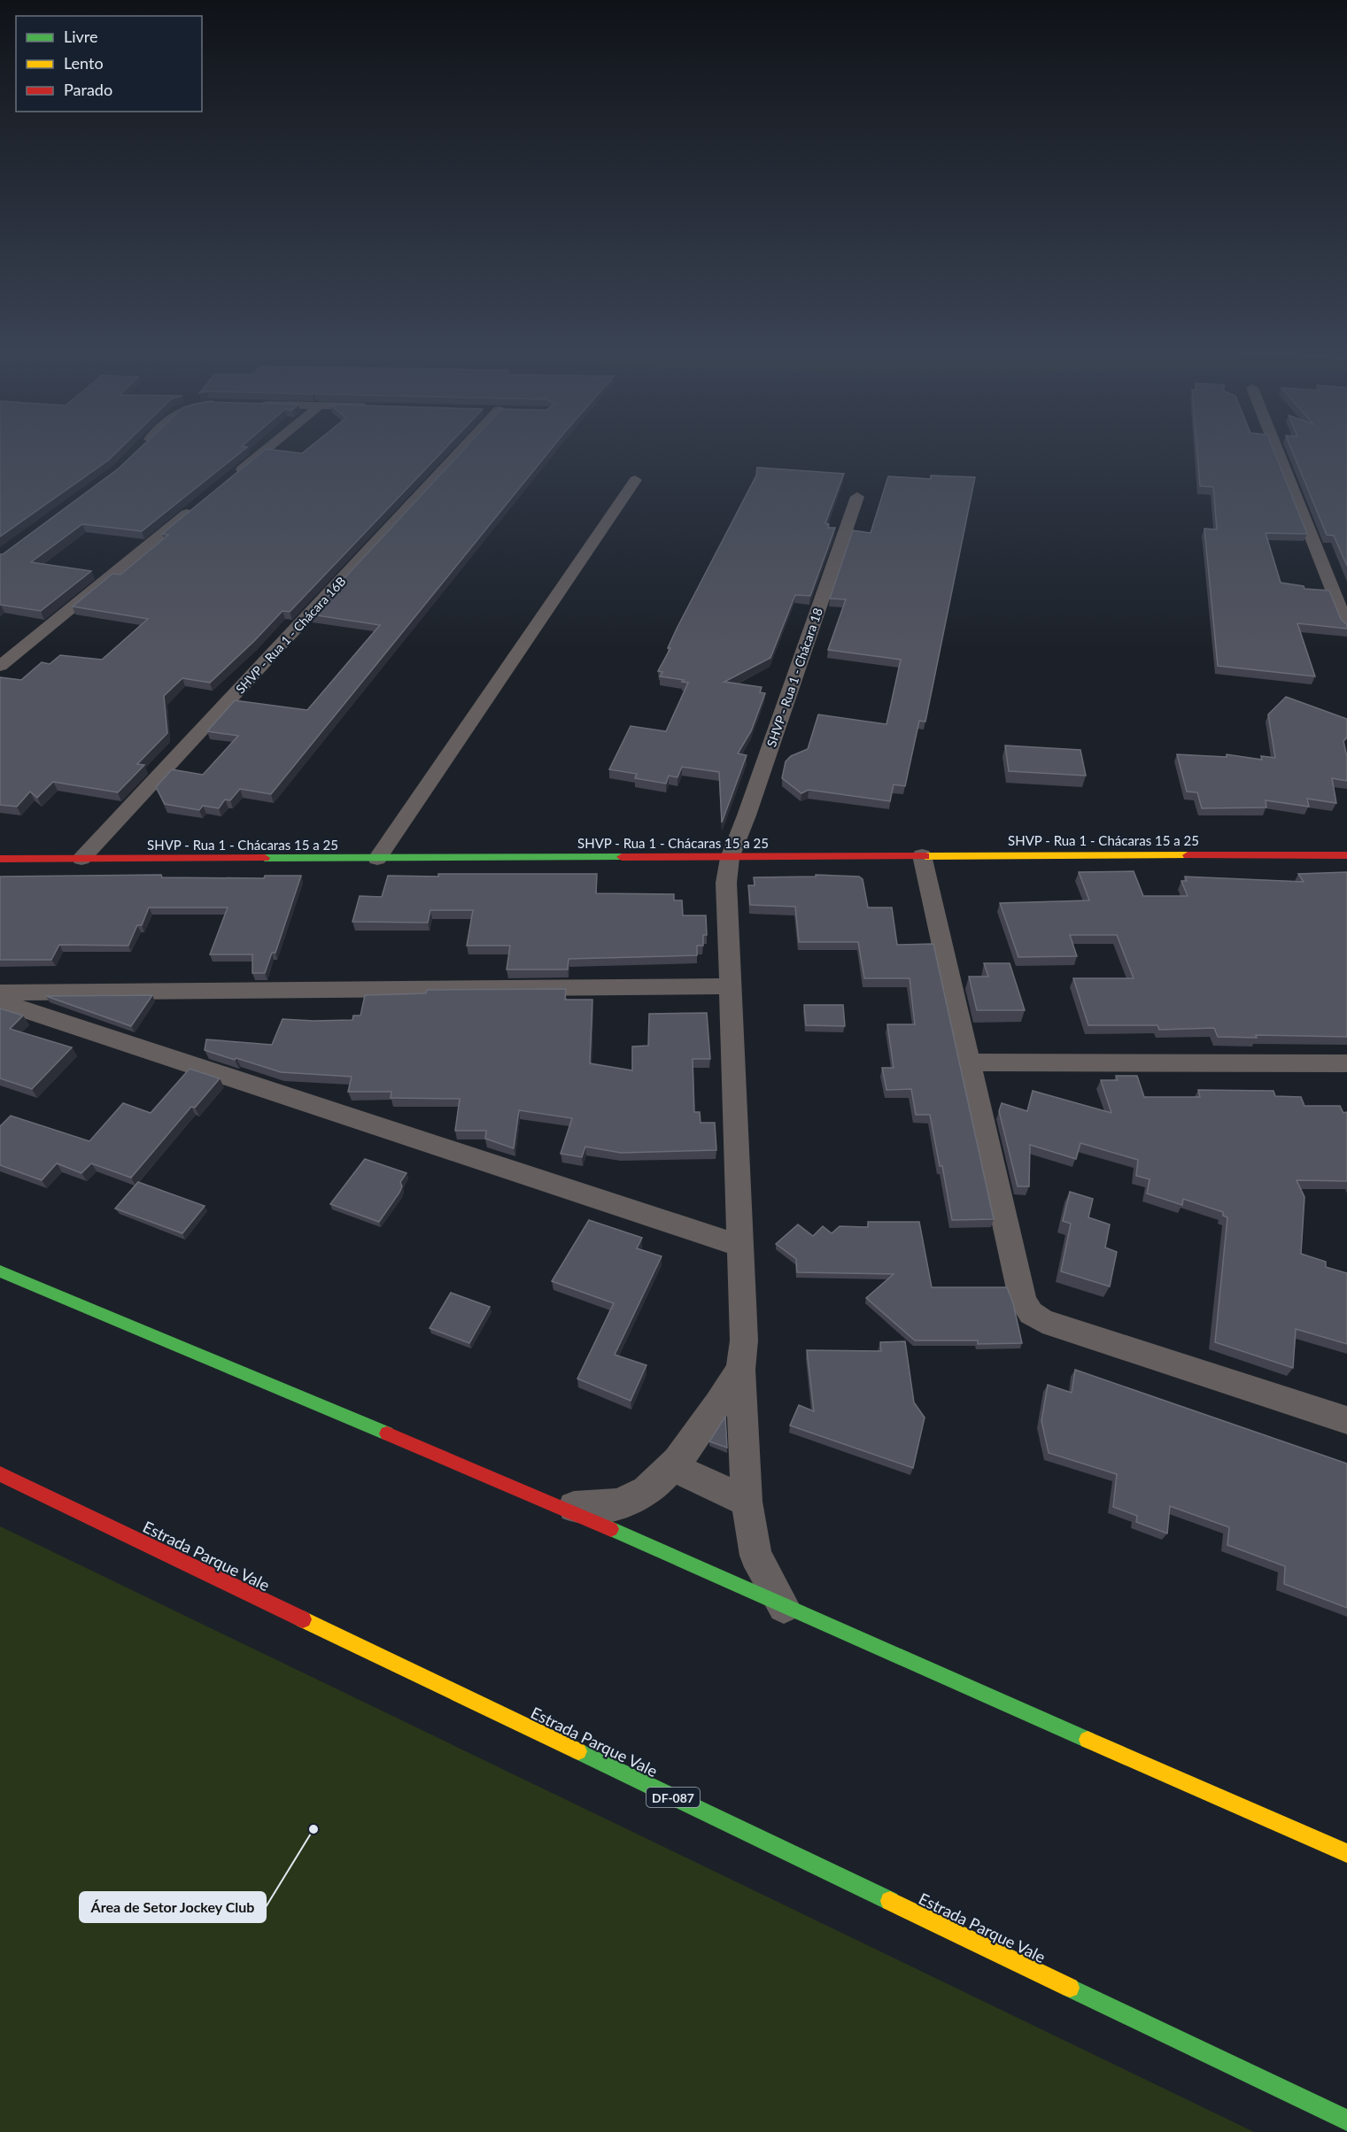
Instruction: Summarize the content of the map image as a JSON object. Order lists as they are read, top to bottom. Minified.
{"streets":{"main road":["SHVP - Rua 1 - Chácaras 15 a 25","Estrada Parque Vale","DF-087"],"street":["SHVP - Rua 1 - Chácara 16B","SHVP - Rua 1 - Chácara 18"]},"crossings":[["SHVP - Rua 1 - Chácara 16B","SHVP - Rua 1 - Chácaras 15 a 25"],["SHVP - Rua 1 - Chácara 18","SHVP - Rua 1 - Chácaras 15 a 25"]],"places":["Área de Setor Jockey Club"],"legend":["Livre","Lento","Parado"]}
